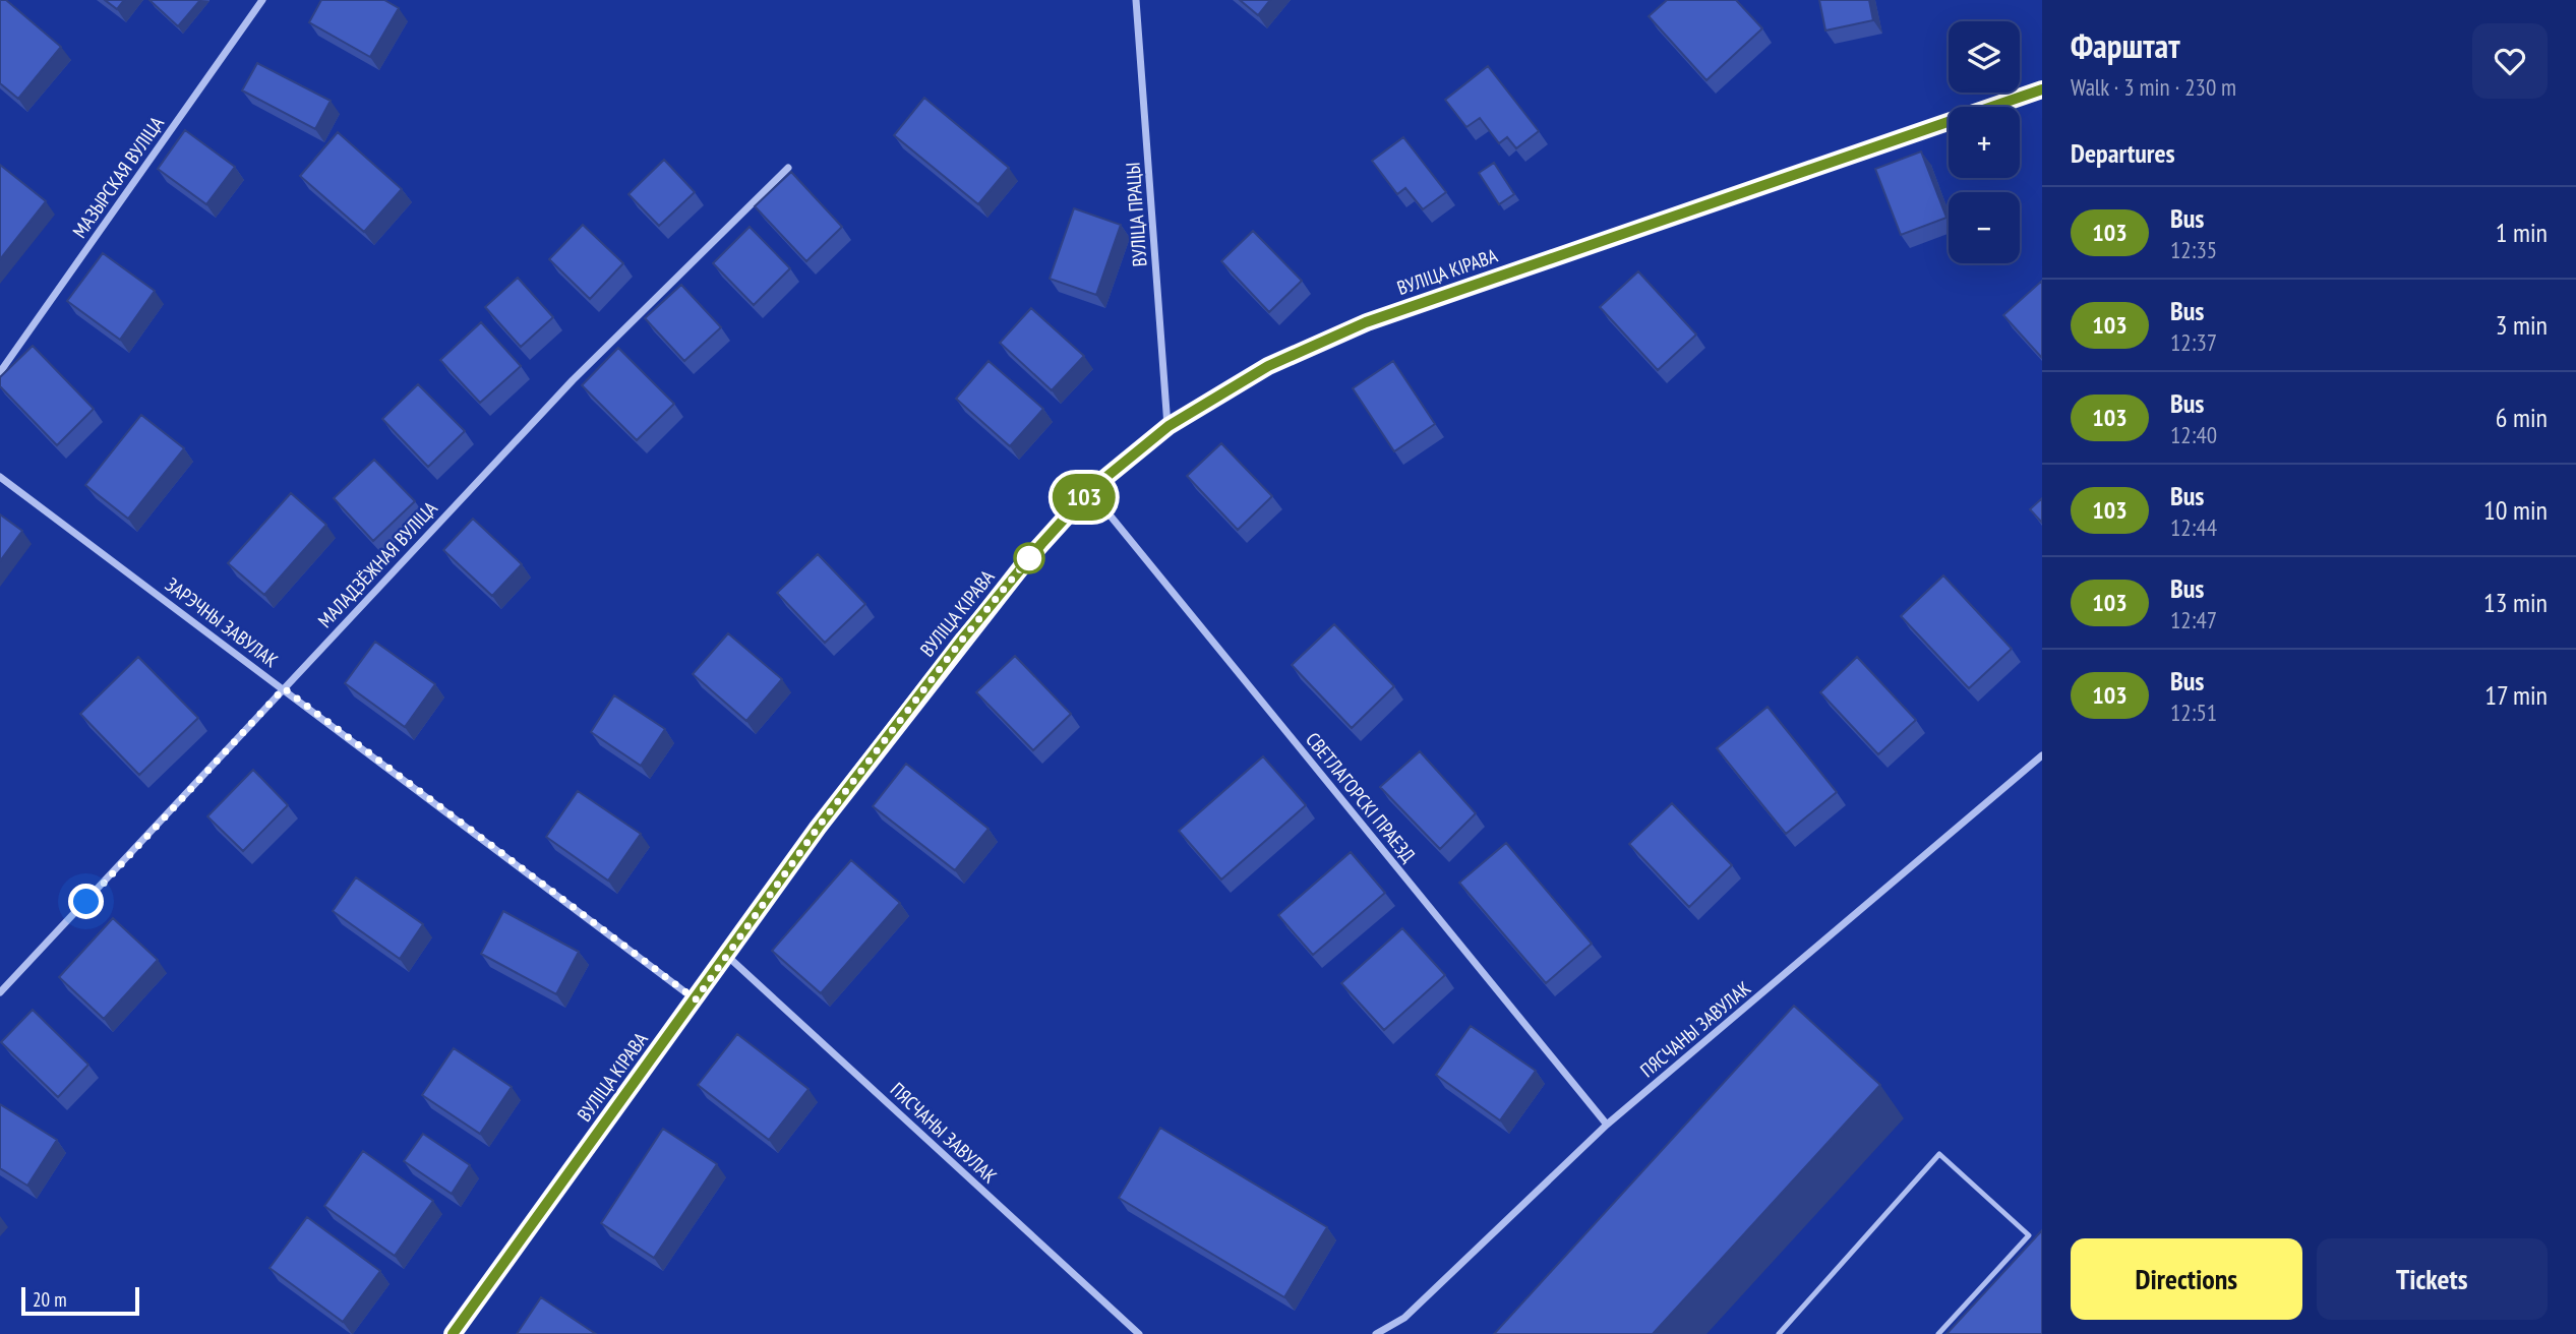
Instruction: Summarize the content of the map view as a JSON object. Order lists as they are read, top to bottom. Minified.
{"streets":{"main road":["ВУЛІЦА КІРАВА"],"street":["МАЗЫРСКАЯ ВУЛІЦА","ВУЛІЦА ПРАЦЫ","МАЛАДЗЁЖНАЯ ВУЛІЦА","ЗАРЭЧНЫ ЗАВУЛАК","СВЕТЛАГОРСКІ ПРАЕЗД","ПЯСЧАНЫ ЗАВУЛАК"]},"crossings":[["ВУЛІЦА ПРАЦЫ","ВУЛІЦА КІРАВА"],["ВУЛІЦА КІРАВА","ЗАРЭЧНЫ ЗАВУЛАК"],["ВУЛІЦА КІРАВА","СВЕТЛАГОРСКІ ПРАЕЗД"],["ВУЛІЦА КІРАВА","ПЯСЧАНЫ ЗАВУЛАК"],["МАЛАДЗЁЖНАЯ ВУЛІЦА","ЗАРЭЧНЫ ЗАВУЛАК"],["СВЕТЛАГОРСКІ ПРАЕЗД","ПЯСЧАНЫ ЗАВУЛАК"]],"lines":["bus line 103"],"scale_bar":"20 m","page":{"on_map":"103","heading":[["Фарштат","Walk · 3 min · 230 m"],"Departures"],"map_buttons":["+","−"],"list":[{"mark":"103","name":"Bus","note":"12:35","value":"1 min"},{"mark":"103","name":"Bus","note":"12:37","value":"3 min"},{"mark":"103","name":"Bus","note":"12:40","value":"6 min"},{"mark":"103","name":"Bus","note":"12:44","value":"10 min"},{"mark":"103","name":"Bus","note":"12:47","value":"13 min"},{"mark":"103","name":"Bus","note":"12:51","value":"17 min"}],"buttons":["Directions","Tickets"],"scale":"20 m"}}
